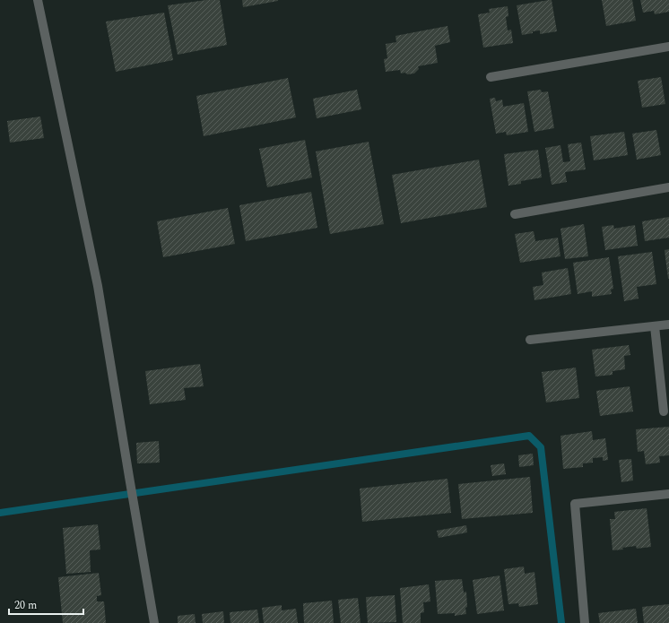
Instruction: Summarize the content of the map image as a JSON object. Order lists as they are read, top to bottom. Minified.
{"scale_bar":"20 m"}
